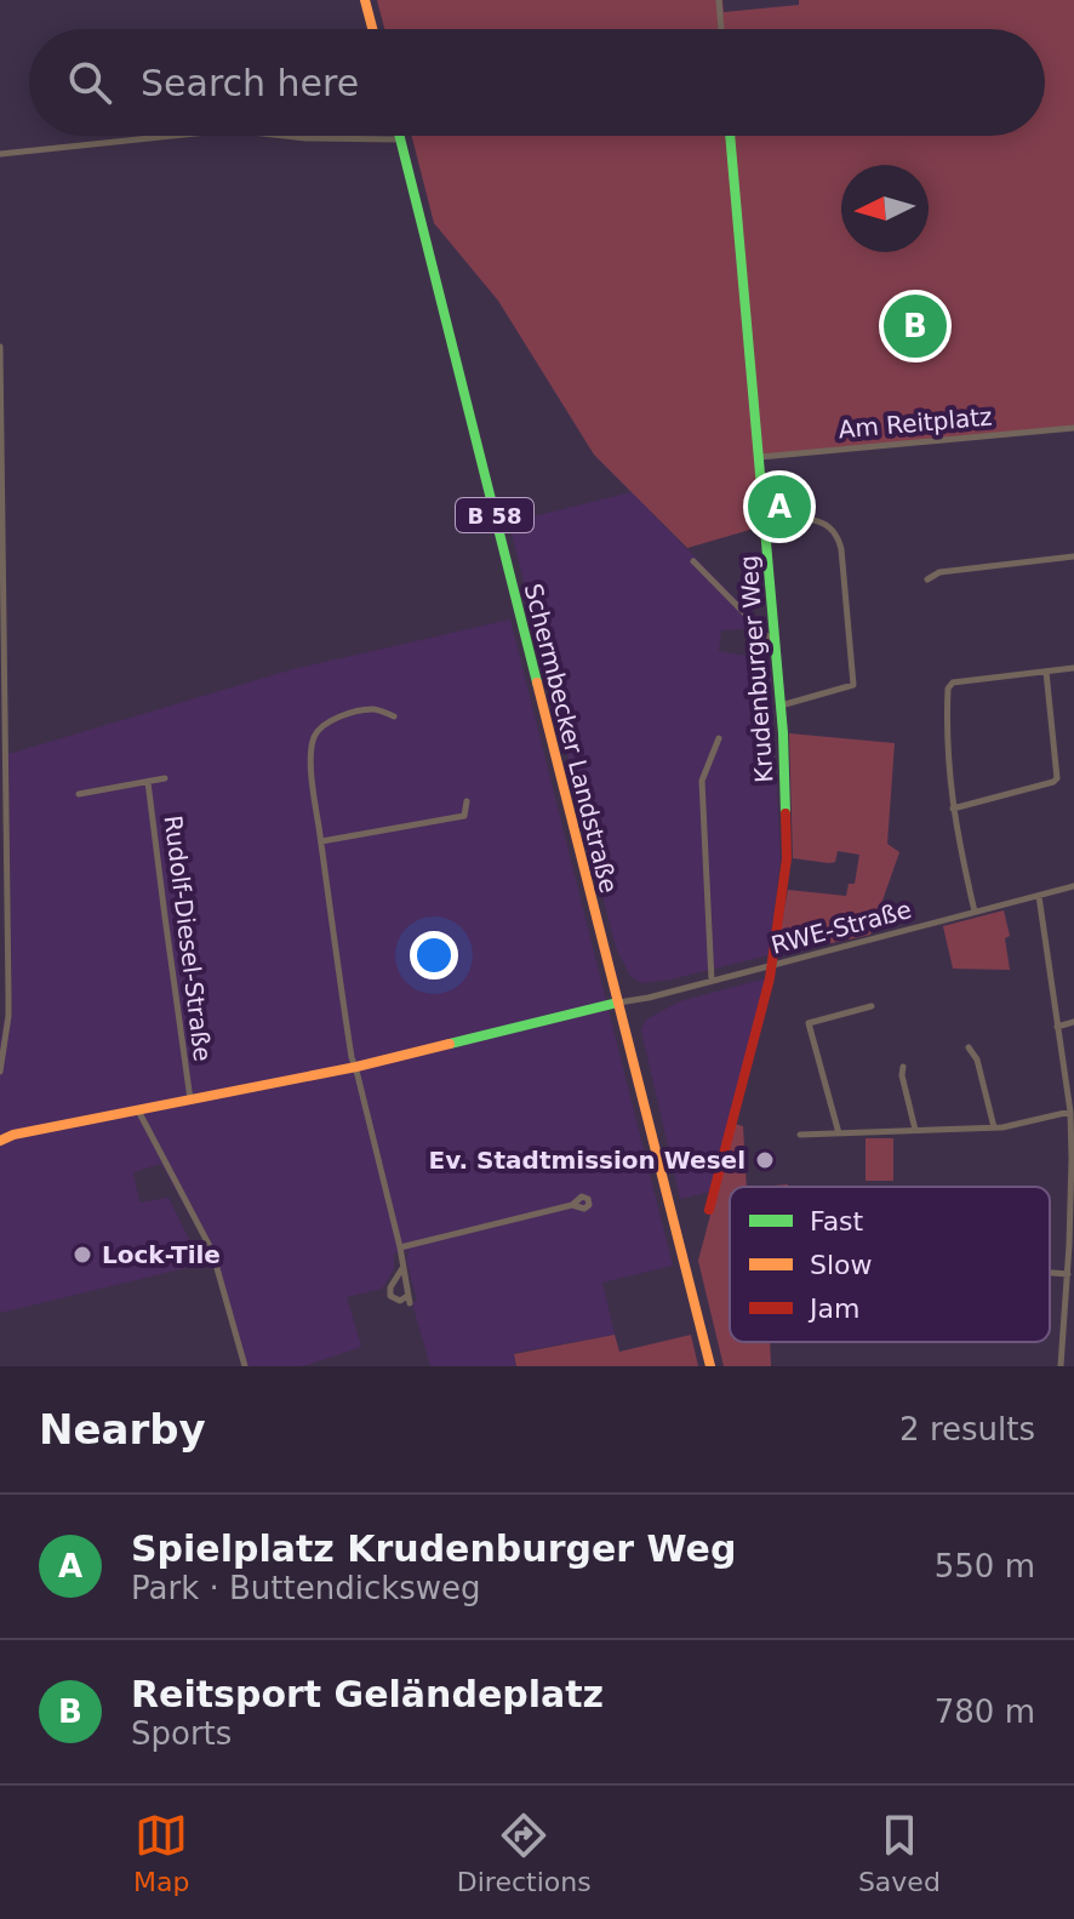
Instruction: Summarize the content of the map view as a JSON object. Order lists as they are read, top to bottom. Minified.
{"streets":{"street":["Am Reitplatz","B 58","Krudenburger Weg","Schermbecker Landstraße","RWE-Straße","Rudolf-Diesel-Straße"]},"crossings":[["Am Reitplatz","Krudenburger Weg"],["Krudenburger Weg","RWE-Straße"],["Schermbecker Landstraße","RWE-Straße"],["Schermbecker Landstraße","Rudolf-Diesel-Straße"],["RWE-Straße","Rudolf-Diesel-Straße"]],"places":["Ev. Stadtmission Wesel","Lock-Tile"],"legend":["Fast","Slow","Jam"],"north":"left","page":{"search":"Search here","pins":["B","A"],"heading":["Nearby","2 results"],"list":[{"mark":"A","name":"Spielplatz Krudenburger Weg","note":"Park · Buttendicksweg","value":"550 m"},{"mark":"B","name":"Reitsport Geländeplatz","note":"Sports","value":"780 m"}],"nav":["Map","Directions","Saved"]}}
